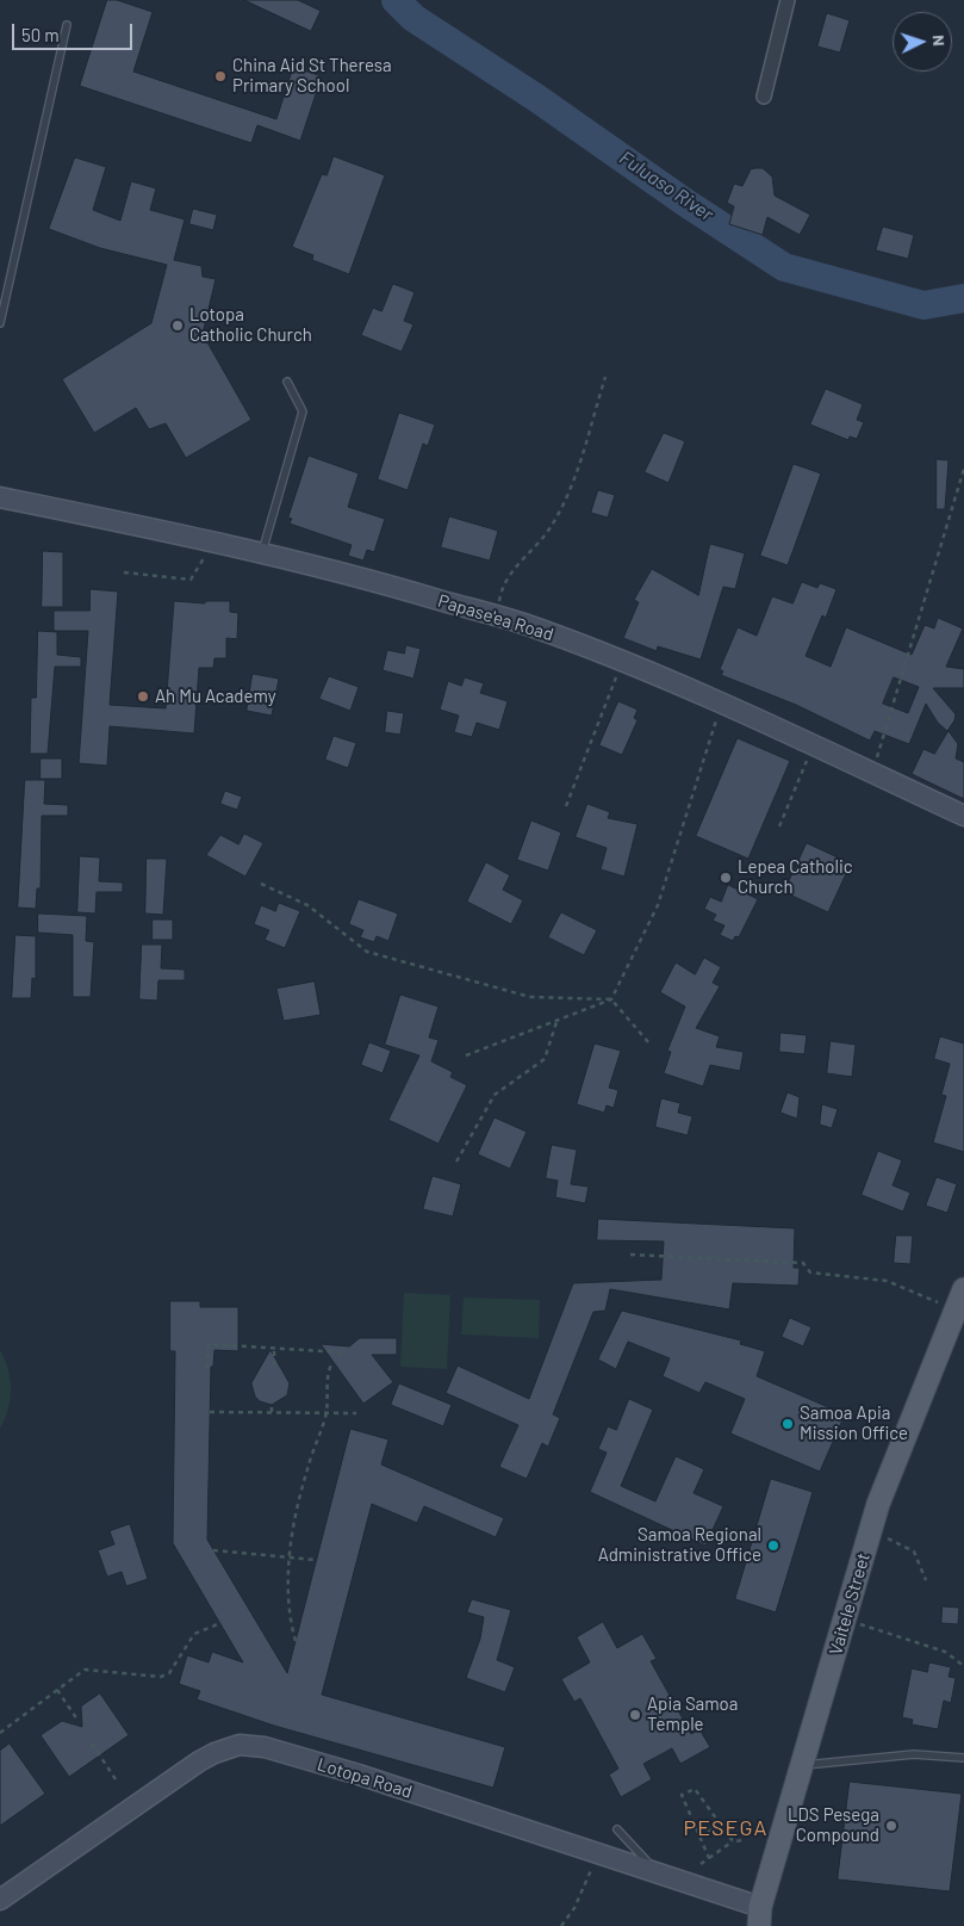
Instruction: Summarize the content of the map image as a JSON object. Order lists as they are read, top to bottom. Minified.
{"streets":{"main road":["Papase'ea Road","Vaitele Street","Lotopa Road"]},"crossings":[["Vaitele Street","Lotopa Road"]],"districts":["PESEGA"],"water":["Fuluaso River"],"places":["China Aid St Theresa Primary School","Lotopa Catholic Church","Ah Mu Academy","Lepea Catholic Church","Samoa Apia Mission Office","Samoa Regional Administrative Office","Apia Samoa Temple","LDS Pesega Compound"],"scale_bar":"50 m","north":"right"}
